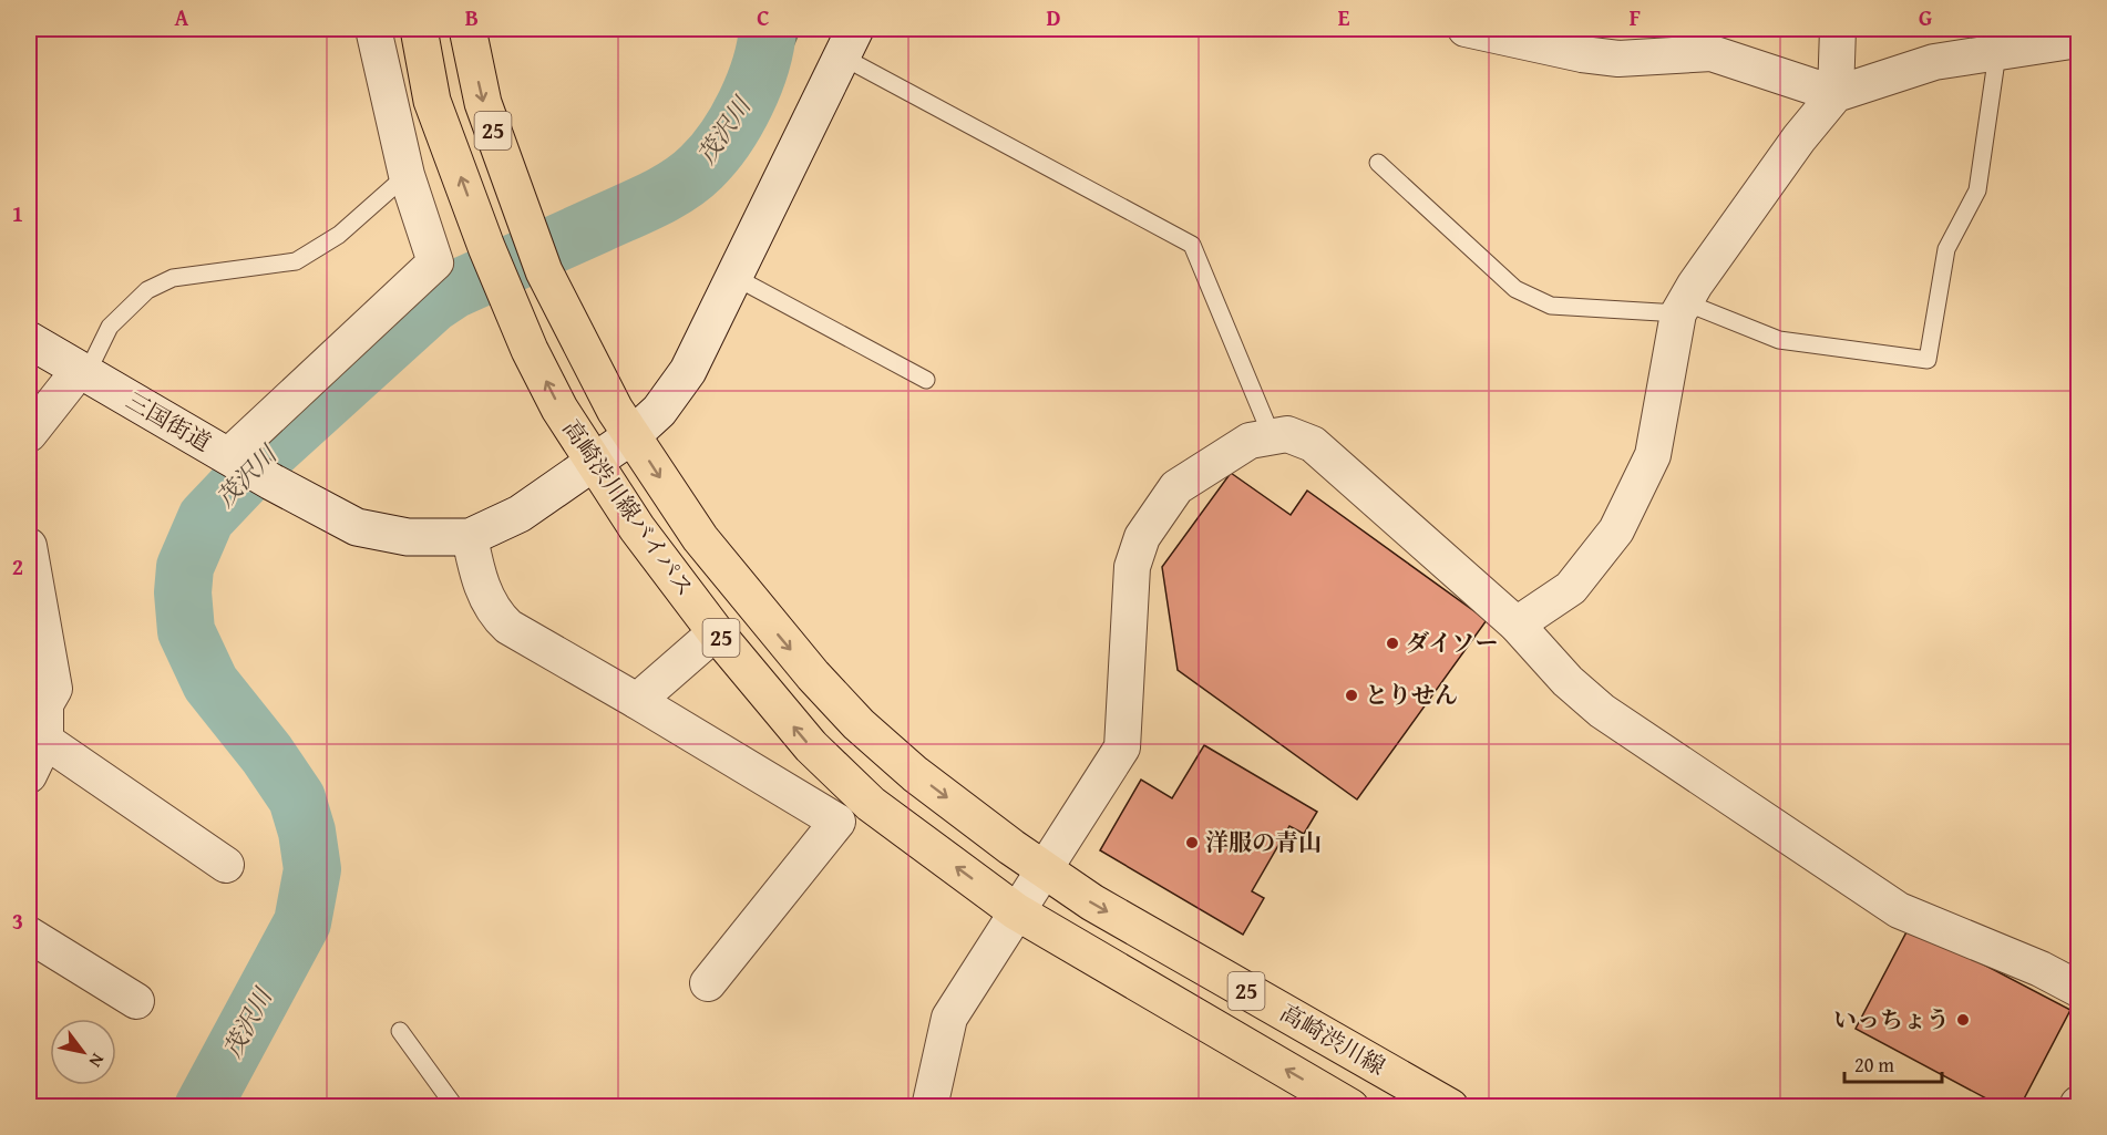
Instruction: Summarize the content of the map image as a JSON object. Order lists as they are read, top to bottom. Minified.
{"streets":{"main road":["25","高崎渋川線バイパス","高崎渋川線"],"street":["三国街道"]},"crossings":[["三国街道","高崎渋川線バイパス"],["高崎渋川線バイパス","高崎渋川線"]],"water":["茂沢川"],"places":["ダイソー","とりせん","洋服の青山","いっちょう"],"scale_bar":"20 m","north":"bottom right","grid":{"columns":["A","B","C","D","E","F","G"],"rows":["1","2","3"]}}
